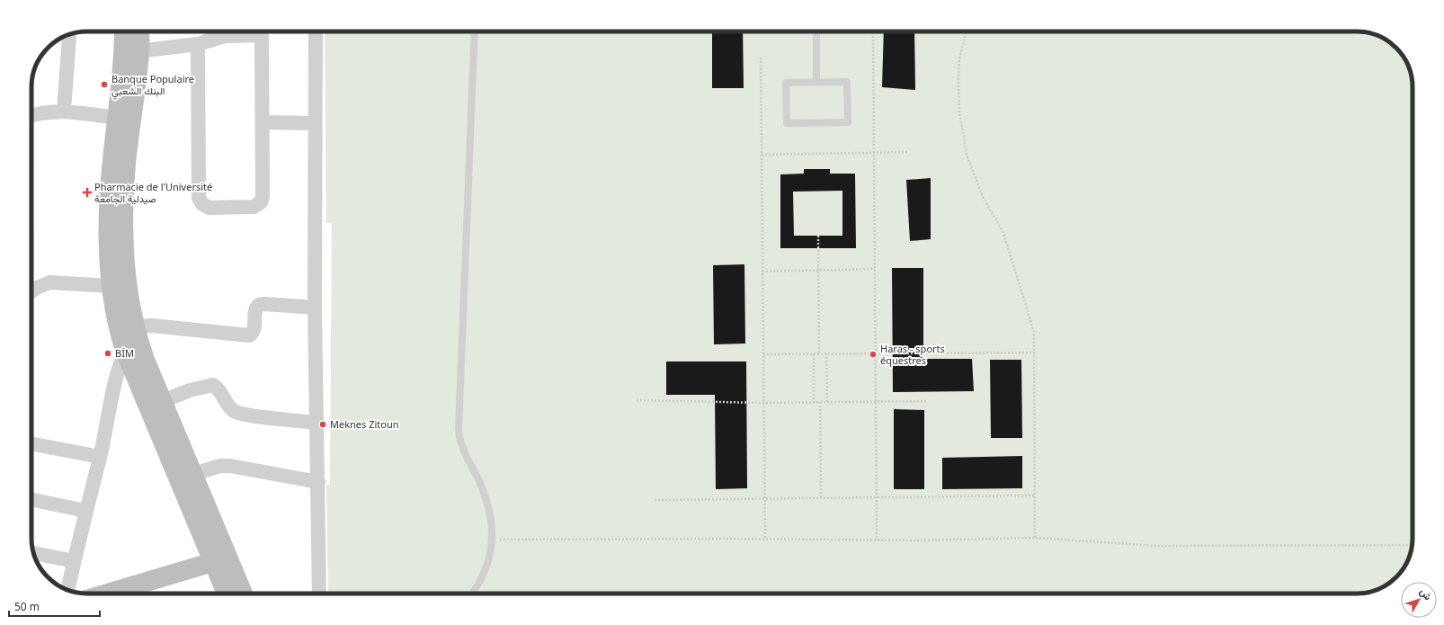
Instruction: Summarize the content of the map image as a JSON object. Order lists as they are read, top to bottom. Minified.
{"places":{"other":["Banque Populaire البنك الشعبي","BİM","Haras - sports équestres","Meknes Zitoun"],"health":["Pharmacie de l'Université صيدلية الجامعة"]},"scale_bar":"50 m","north":"top right"}
